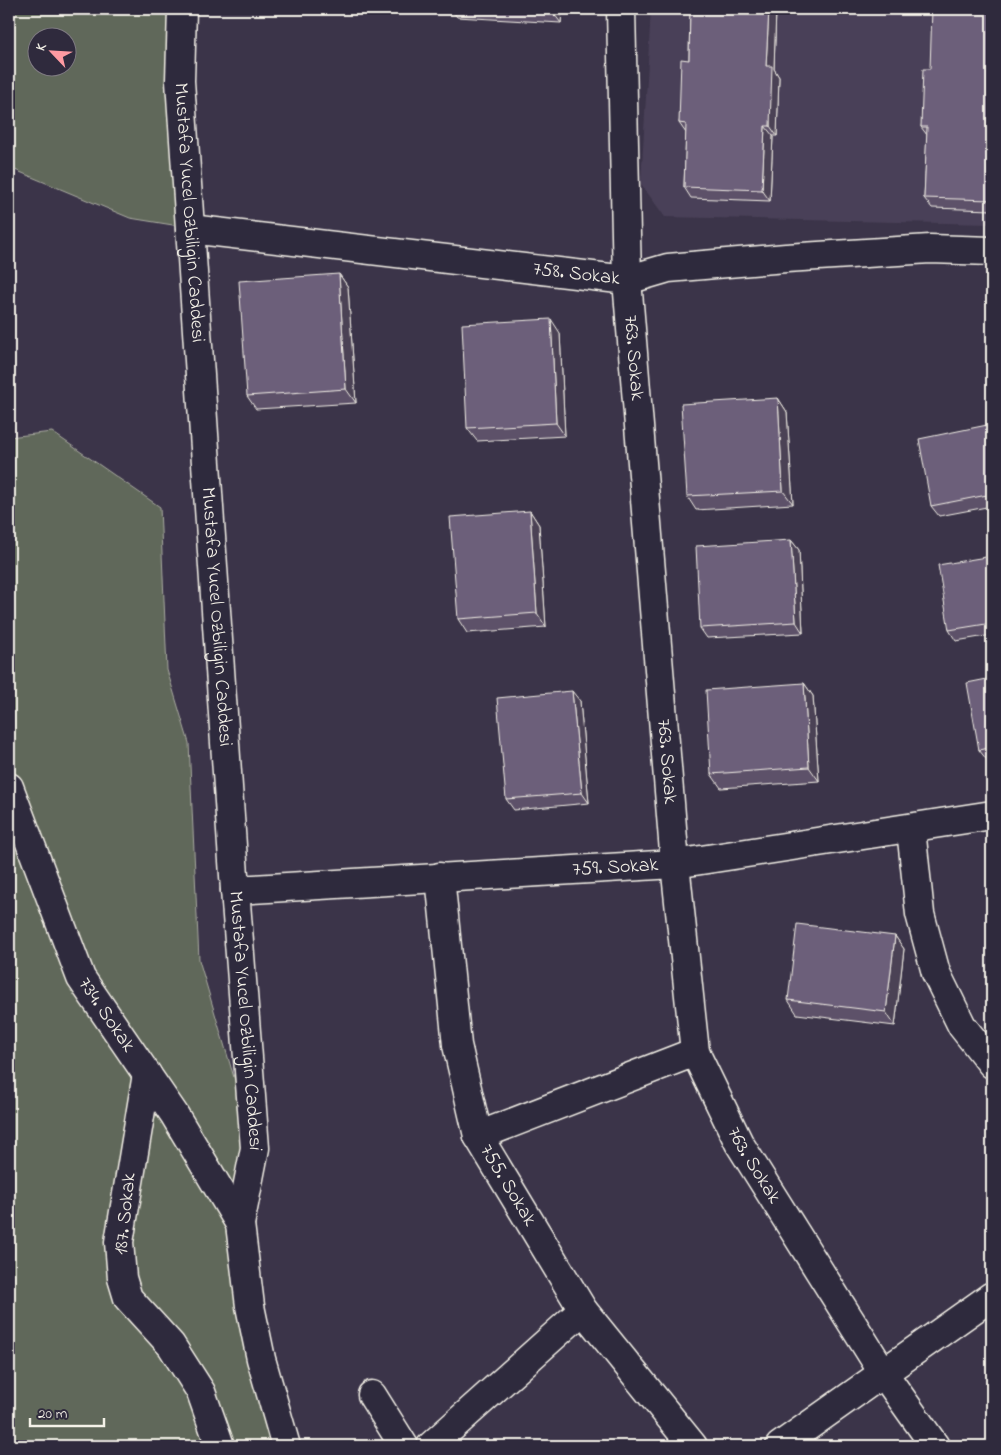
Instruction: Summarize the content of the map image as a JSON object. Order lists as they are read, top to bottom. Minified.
{"streets":{"street":["Mustafa Yucel Ozbiligin Caddesi","758. Sokak","763. Sokak","759. Sokak","734. Sokak","755. Sokak","187. Sokak"]},"crossings":[["Mustafa Yucel Ozbiligin Caddesi","758. Sokak"],["Mustafa Yucel Ozbiligin Caddesi","759. Sokak"],["Mustafa Yucel Ozbiligin Caddesi","734. Sokak"],["758. Sokak","763. Sokak"],["763. Sokak","759. Sokak"],["759. Sokak","755. Sokak"],["734. Sokak","187. Sokak"]],"scale_bar":"20 m","north":"top left"}
